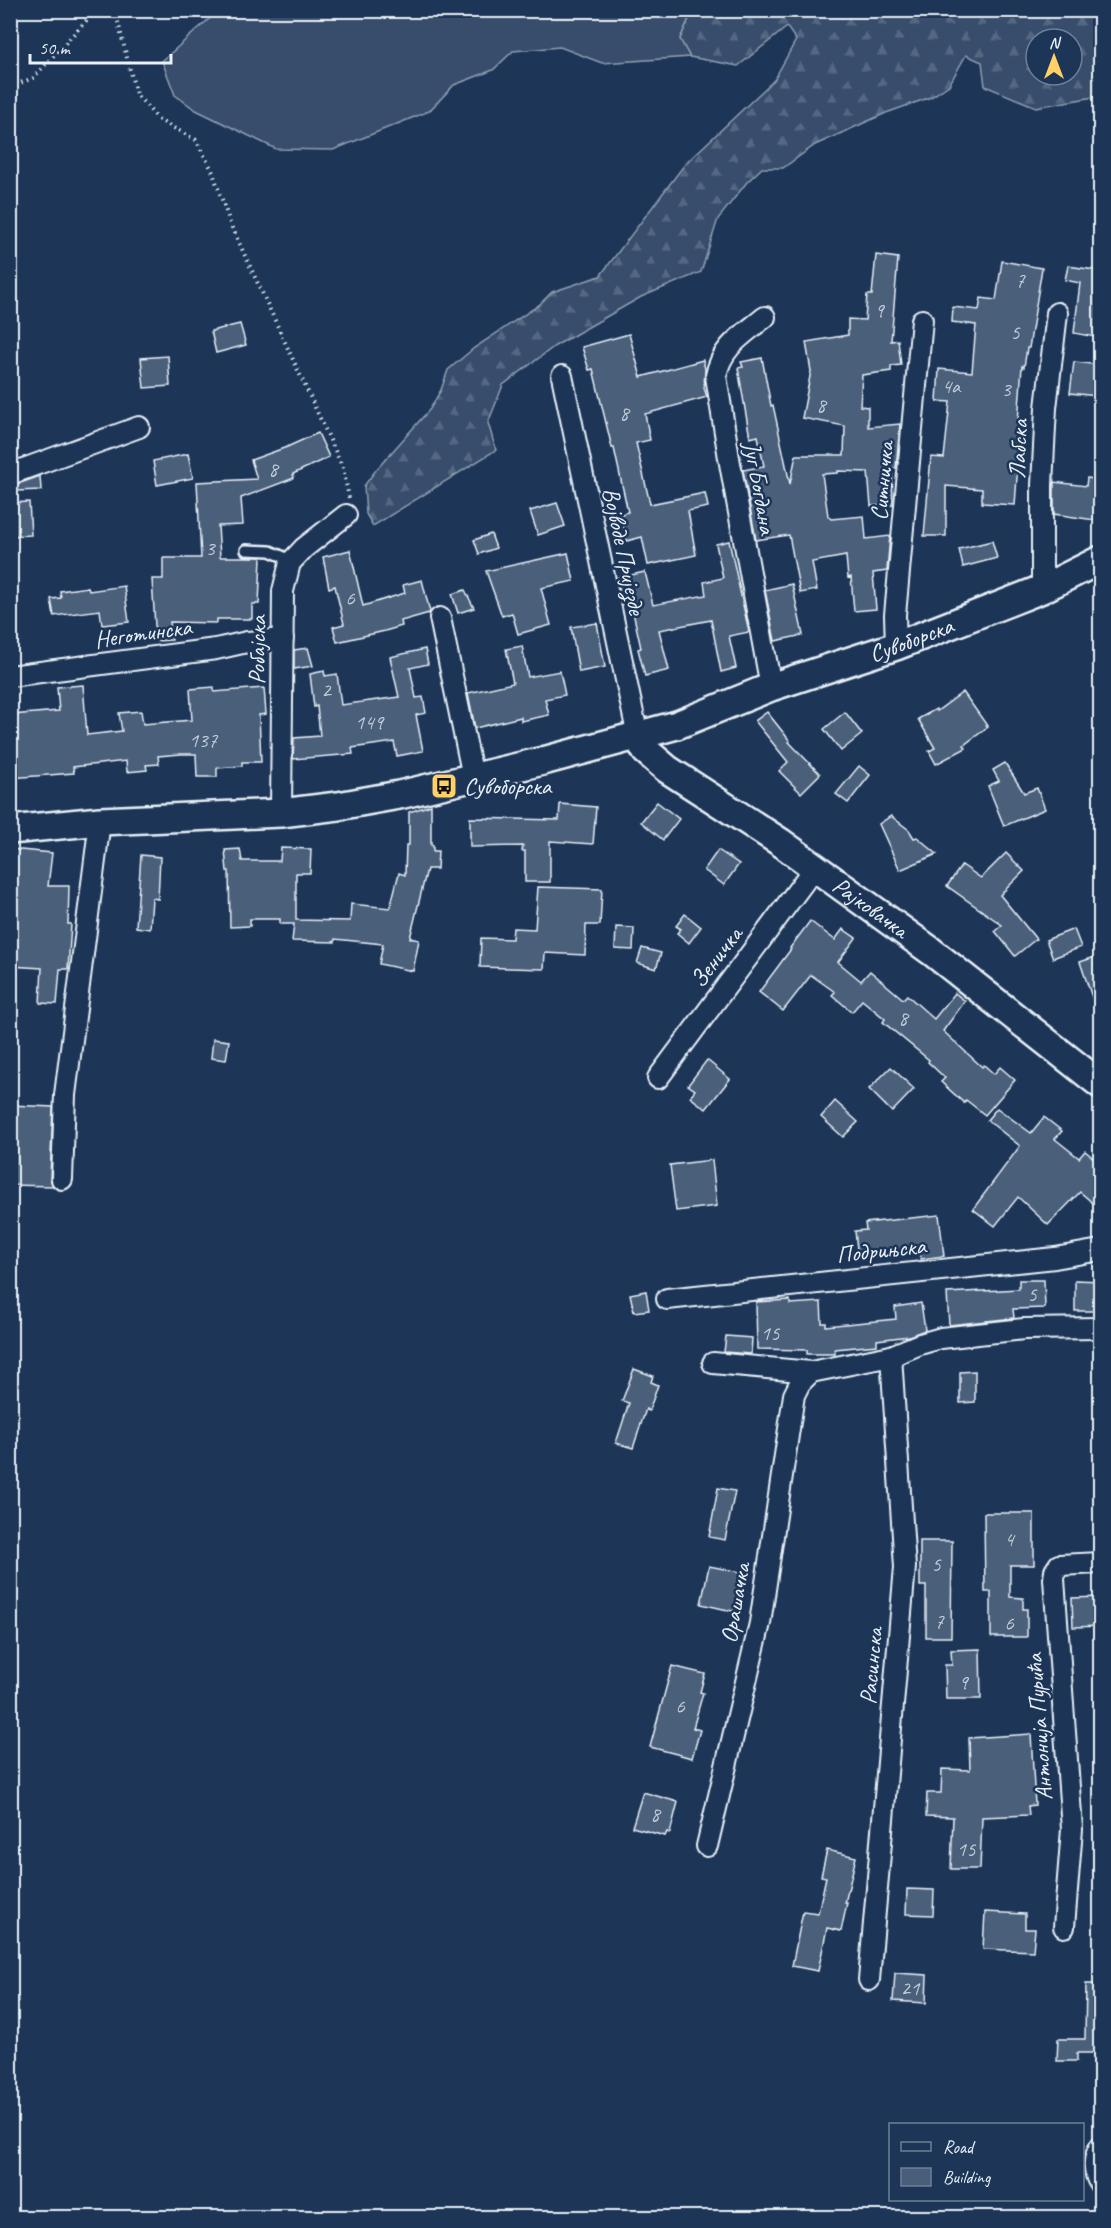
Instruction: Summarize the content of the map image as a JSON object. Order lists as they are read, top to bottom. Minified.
{"streets":{"main road":["Сувоборска","Рајковачка"],"street":["Лабска","Ситничка","Југ Богдана","Војводе Пријезде","Неготинска","Робајска","Зеничка","Подрињска","Орашачка","Расинска","Антонија Пурића"]},"crossings":[["Лабска","Сувоборска"],["Ситничка","Сувоборска"],["Југ Богдана","Сувоборска"],["Војводе Пријезде","Сувоборска"],["Војводе Пријезде","Рајковачка"],["Неготинска","Робајска"],["Сувоборска","Робајска"],["Сувоборска","Рајковачка"],["Рајковачка","Зеничка"]],"places":{"bus stop":["Сувоборска"]},"house_numbers":["7","9","5","4a","3","8","8","8","3","6","2","149","137","8","5","15","4","5","7","6","9","6","8","15","21"],"legend":["Road","Building"],"scale_bar":"50 m","north":"top"}
